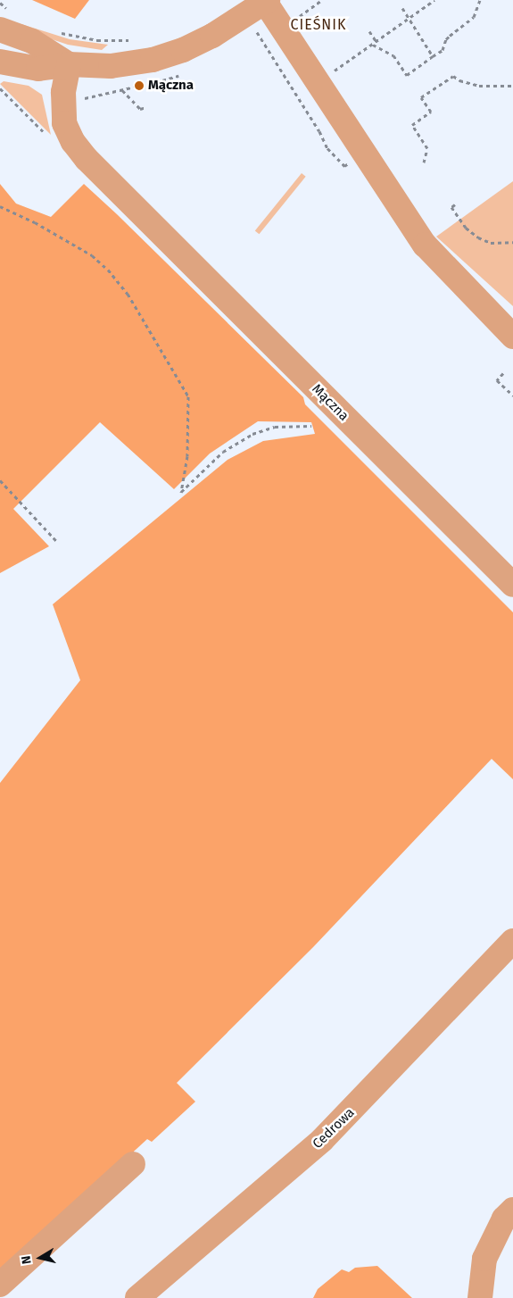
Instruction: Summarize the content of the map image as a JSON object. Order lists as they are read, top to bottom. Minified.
{"streets":{"street":["Mączna","Cedrowa"]},"districts":["CIEŚNIK"],"places":["Mączna"],"north":"left"}
